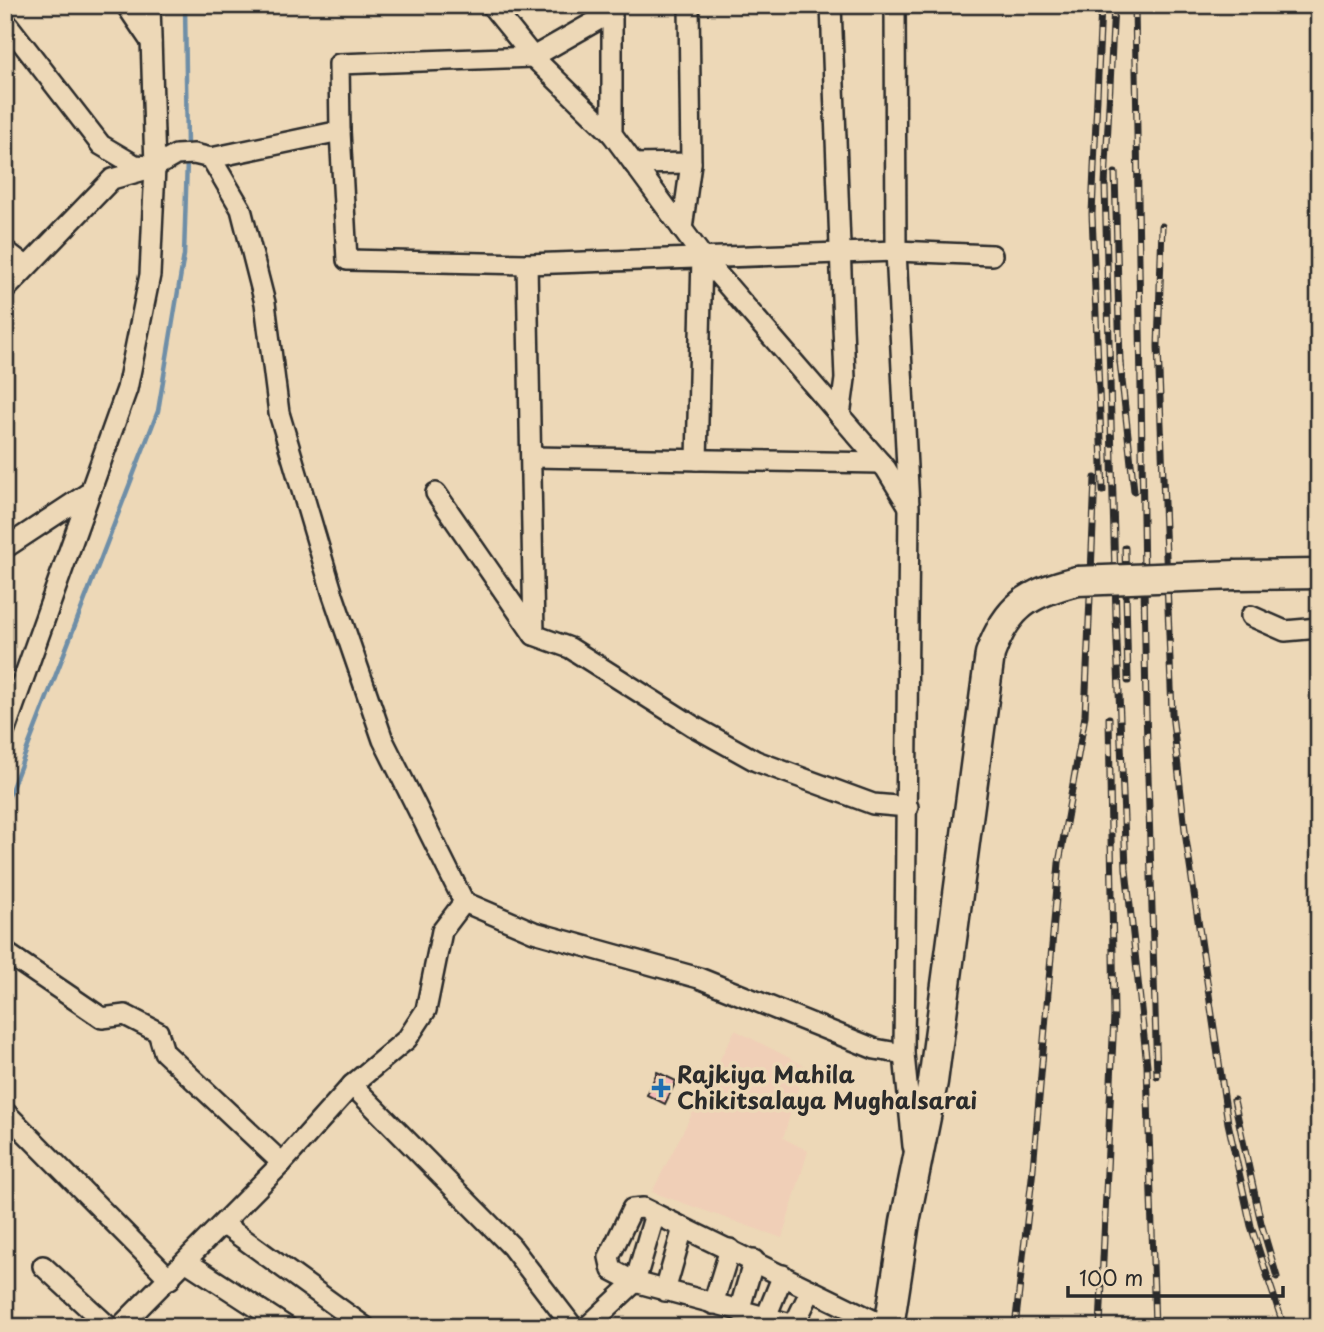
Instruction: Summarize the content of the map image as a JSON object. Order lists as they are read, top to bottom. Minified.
{"places":{"health":["Rajkiya Mahila Chikitsalaya Mughalsarai"]},"scale_bar":"100 m"}
